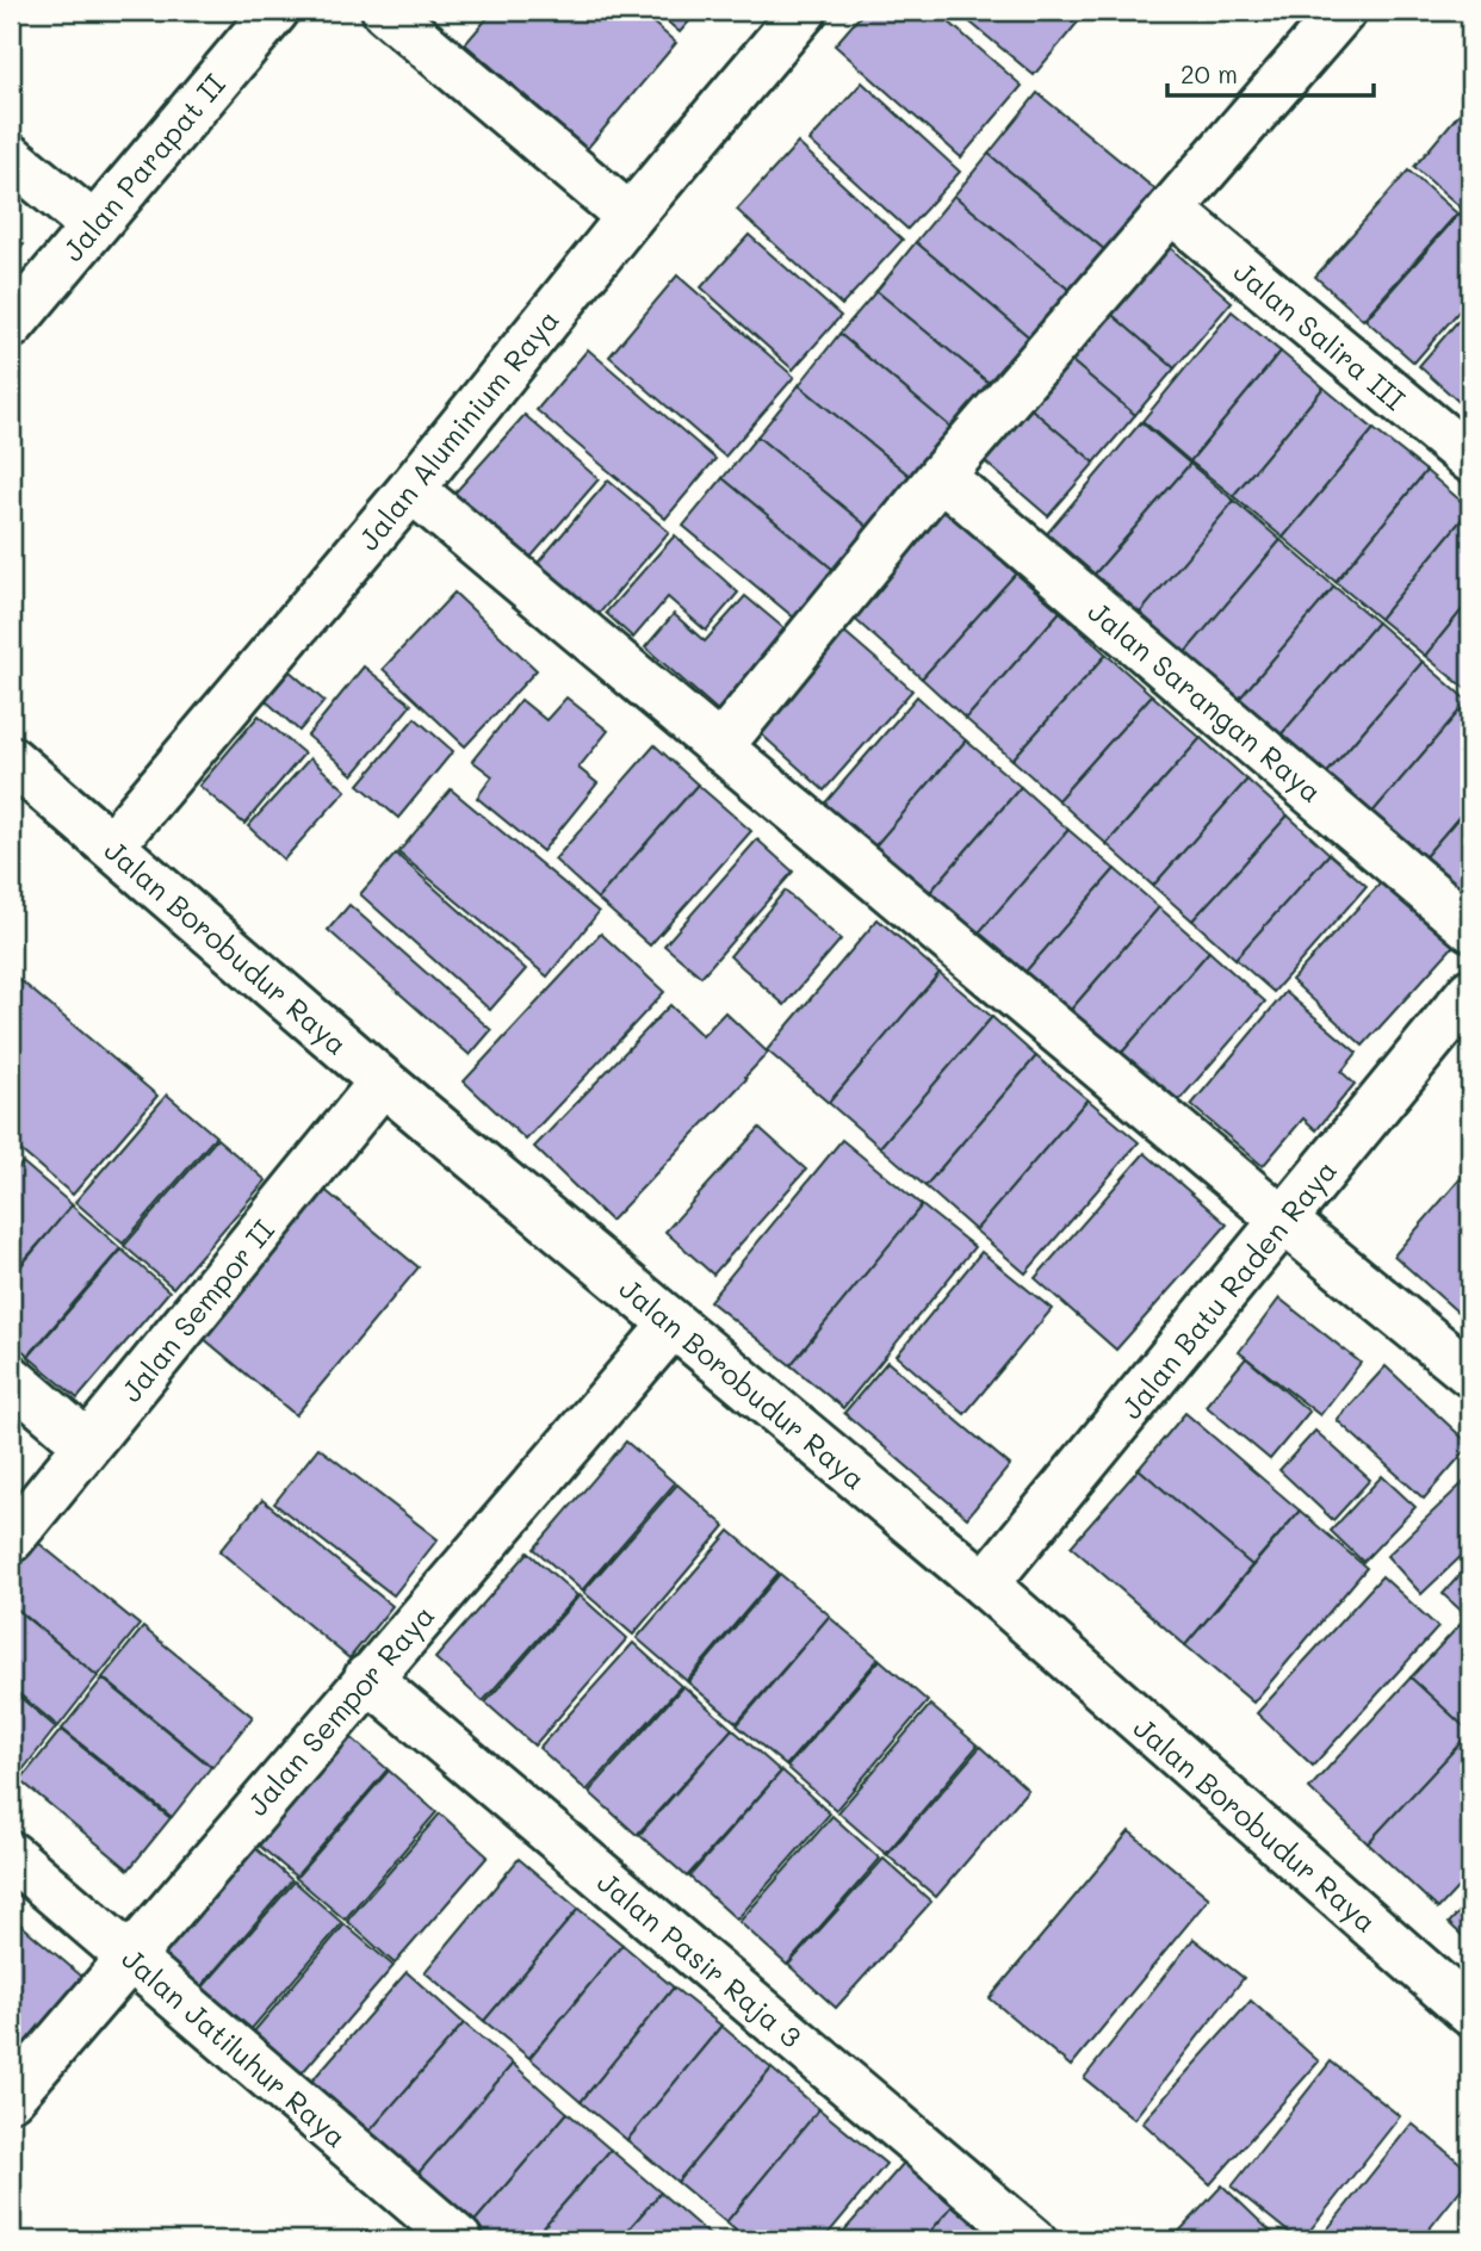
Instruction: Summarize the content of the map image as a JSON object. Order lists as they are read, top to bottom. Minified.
{"streets":{"street":["Jalan Parapat II","Jalan Salira III","Jalan Aluminium Raya","Jalan Sarangan Raya","Jalan Borobudur Raya","Jalan Batu Raden Raya","Jalan Sempor II","Jalan Sempor Raya","Jalan Pasir Raja 3","Jalan Jatiluhur Raya"]},"crossings":[["Jalan Aluminium Raya","Jalan Borobudur Raya"],["Jalan Borobudur Raya","Jalan Batu Raden Raya"],["Jalan Borobudur Raya","Jalan Sempor II"],["Jalan Borobudur Raya","Jalan Sempor Raya"],["Jalan Sempor Raya","Jalan Pasir Raja 3"],["Jalan Sempor Raya","Jalan Jatiluhur Raya"]],"scale_bar":"20 m"}
